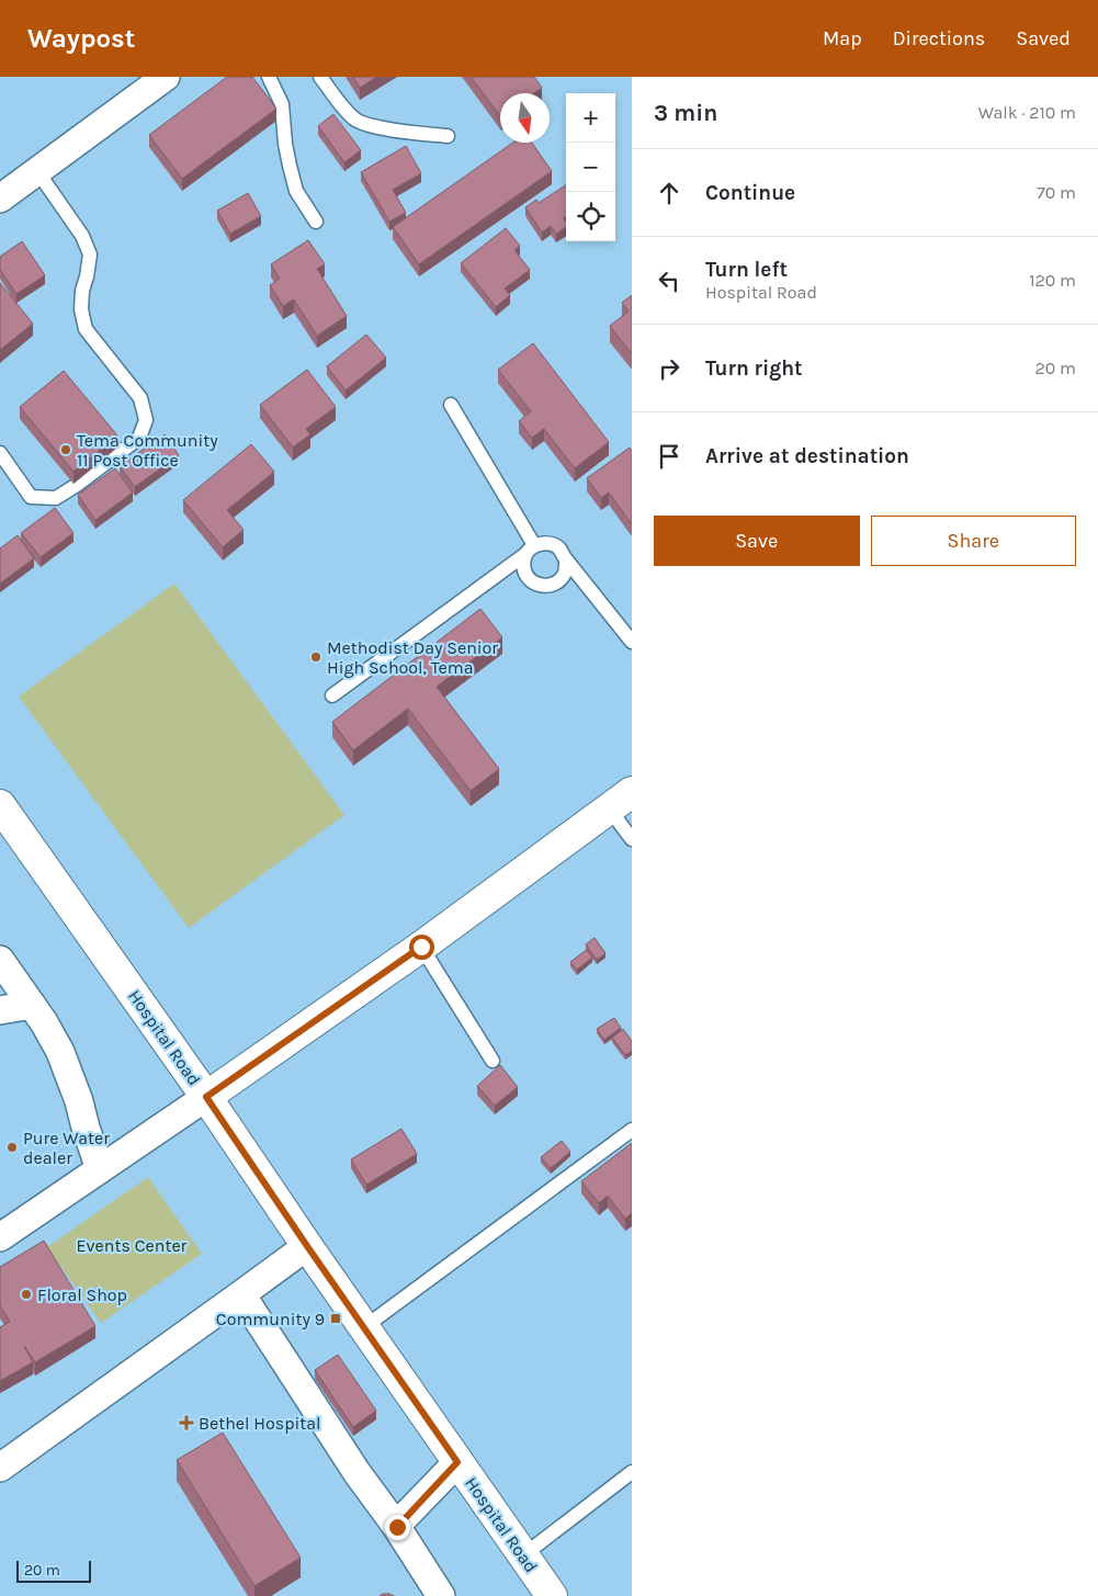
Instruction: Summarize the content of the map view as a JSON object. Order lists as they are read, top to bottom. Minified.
{"streets":{"main road":["Hospital Road"]},"parks":["Events Center"],"places":{"other":["Tema Community 11 Post Office","Methodist Day Senior High School, Tema","Pure Water dealer","Floral Shop"],"transit":["Community 9"],"health":["Bethel Hospital"]},"scale_bar":"20 m","north":"bottom","page":{"header":"Waypost","nav":["Map","Directions","Saved"],"heading":["3 min","Walk · 210 m"],"map_buttons":["+","−"],"list":[["Continue","70 m"],["Turn left","Hospital Road","120 m"],["Turn right","20 m"],"Arrive at destination"],"buttons":["Save","Share"],"scale":"20 m"}}
